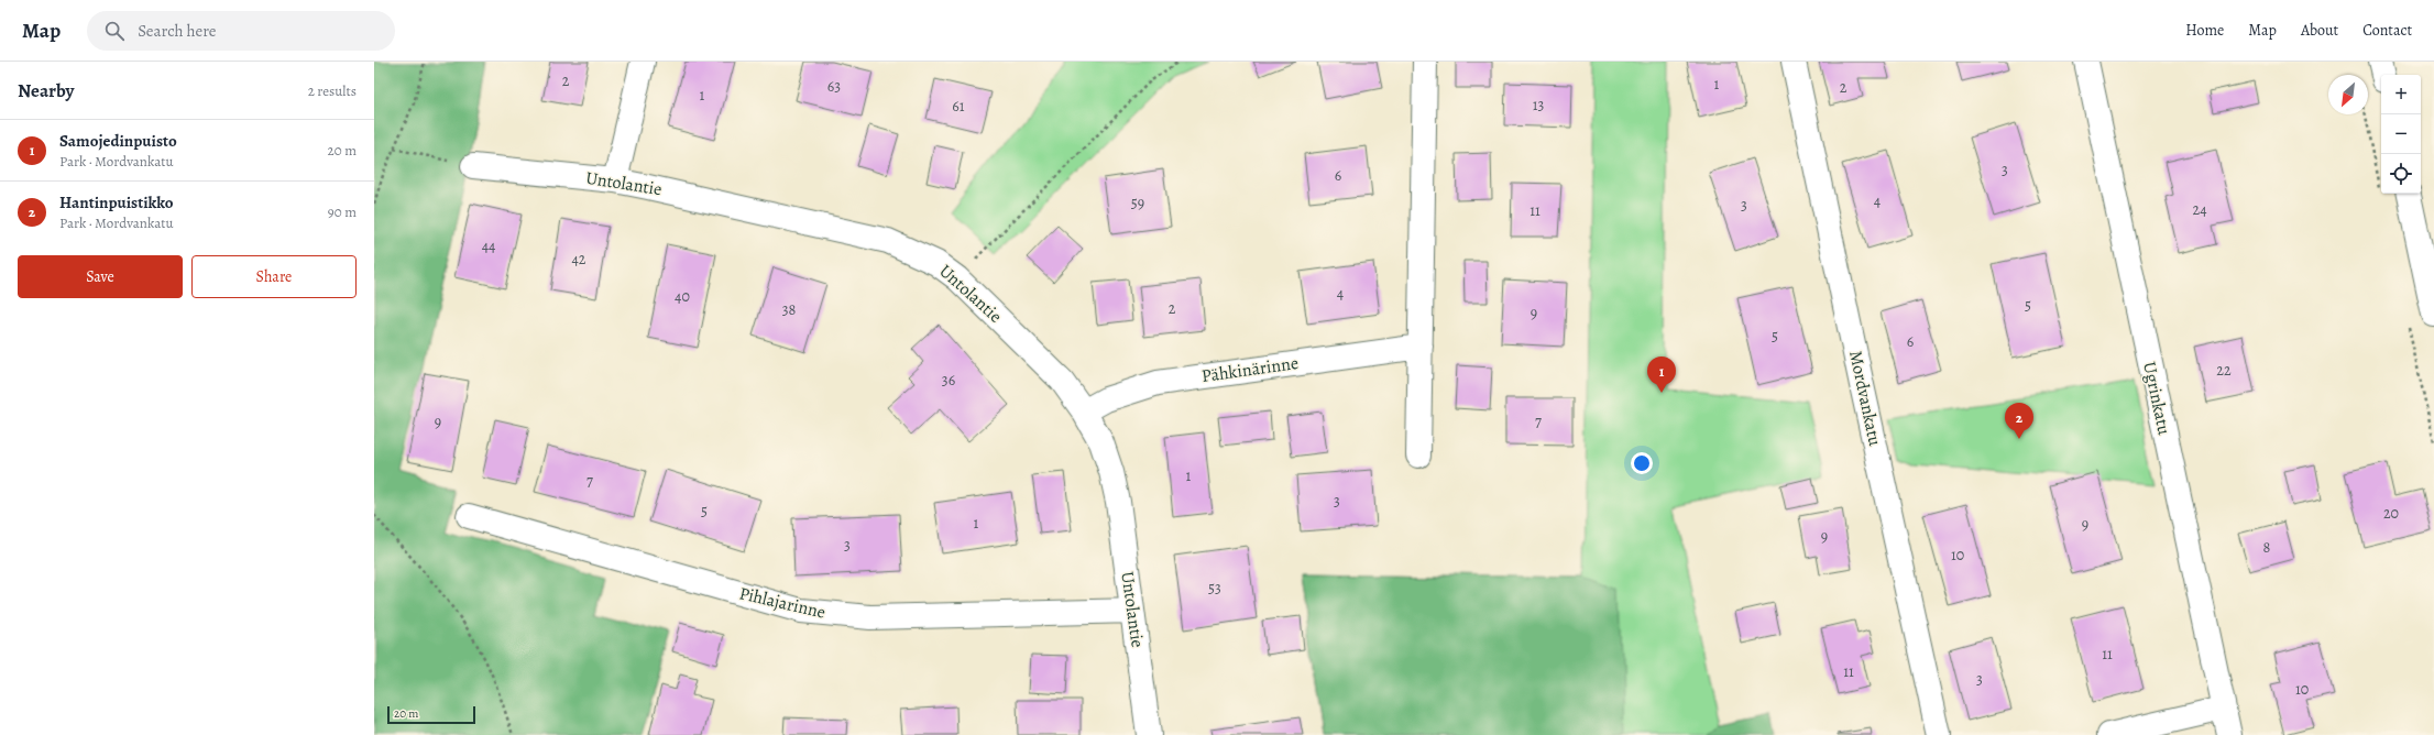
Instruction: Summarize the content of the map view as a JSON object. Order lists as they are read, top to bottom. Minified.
{"streets":{"street":["Untolantie","Pähkinärinne","Mordvankatu","Ugrinkatu","Pihlajarinne"]},"crossings":[["Untolantie","Pähkinärinne"],["Untolantie","Pihlajarinne"]],"house_numbers":["2","1","63","2","1","13","61","3","6","4","59","3","24","11","44","42","4","40","5","2","38","9","5","6","22","36","9","7","1","7","3","5","20","1","9","9","3","8","10","53","11","11","3","10"],"scale_bar":"20 m","north":"bottom left","page":{"header":"Map","search":"Search here","nav":["Home","Map","About","Contact"],"heading":["Nearby","2 results"],"map_buttons":["+","−"],"list":[{"mark":"1","name":"Samojedinpuisto","note":"Park · Mordvankatu","value":"20 m"},{"mark":"2","name":"Hantinpuistikko","note":"Park · Mordvankatu","value":"90 m"}],"buttons":["Save","Share"],"pins":["1","2"],"scale":"20 m"}}
